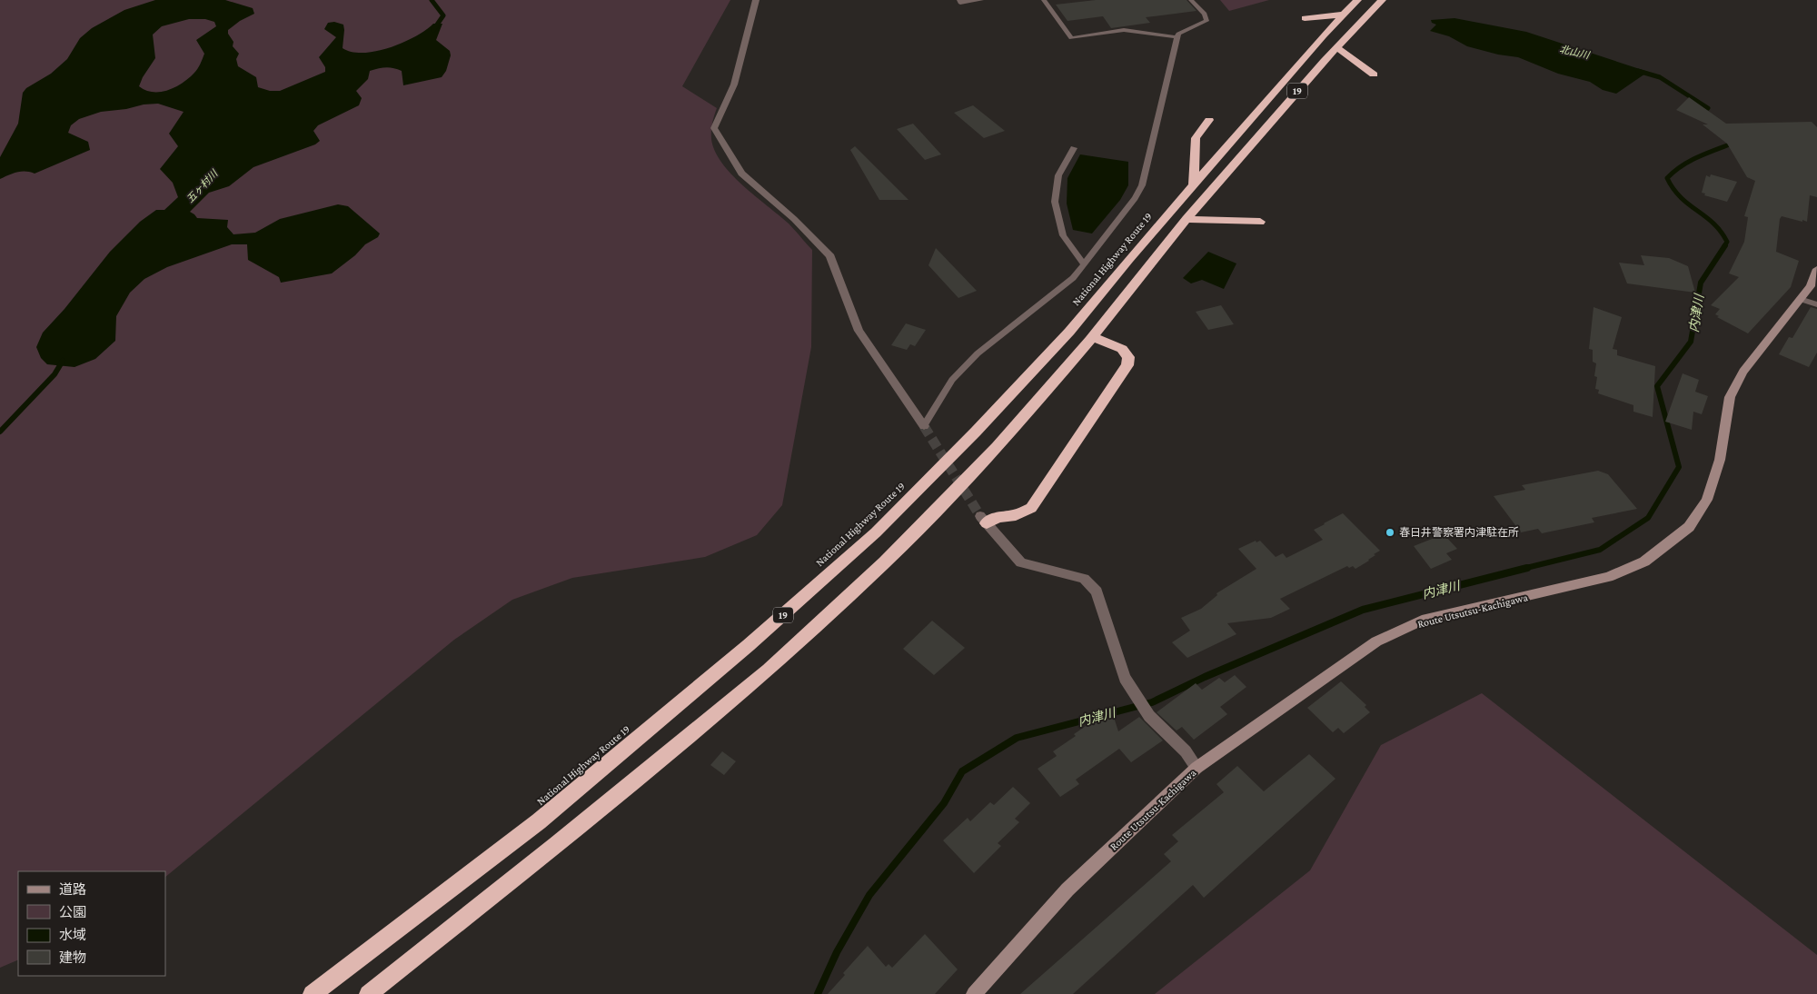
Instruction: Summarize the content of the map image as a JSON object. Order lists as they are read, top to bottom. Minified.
{"streets":{"highway":["19","National Highway Route 19"],"main road":["Route Utsutsu-Kachigawa"]},"water":["北山川","五ヶ村川","内津川"],"places":["春日井警察署内津駐在所"],"legend":["道路","公園","水域","建物"]}
